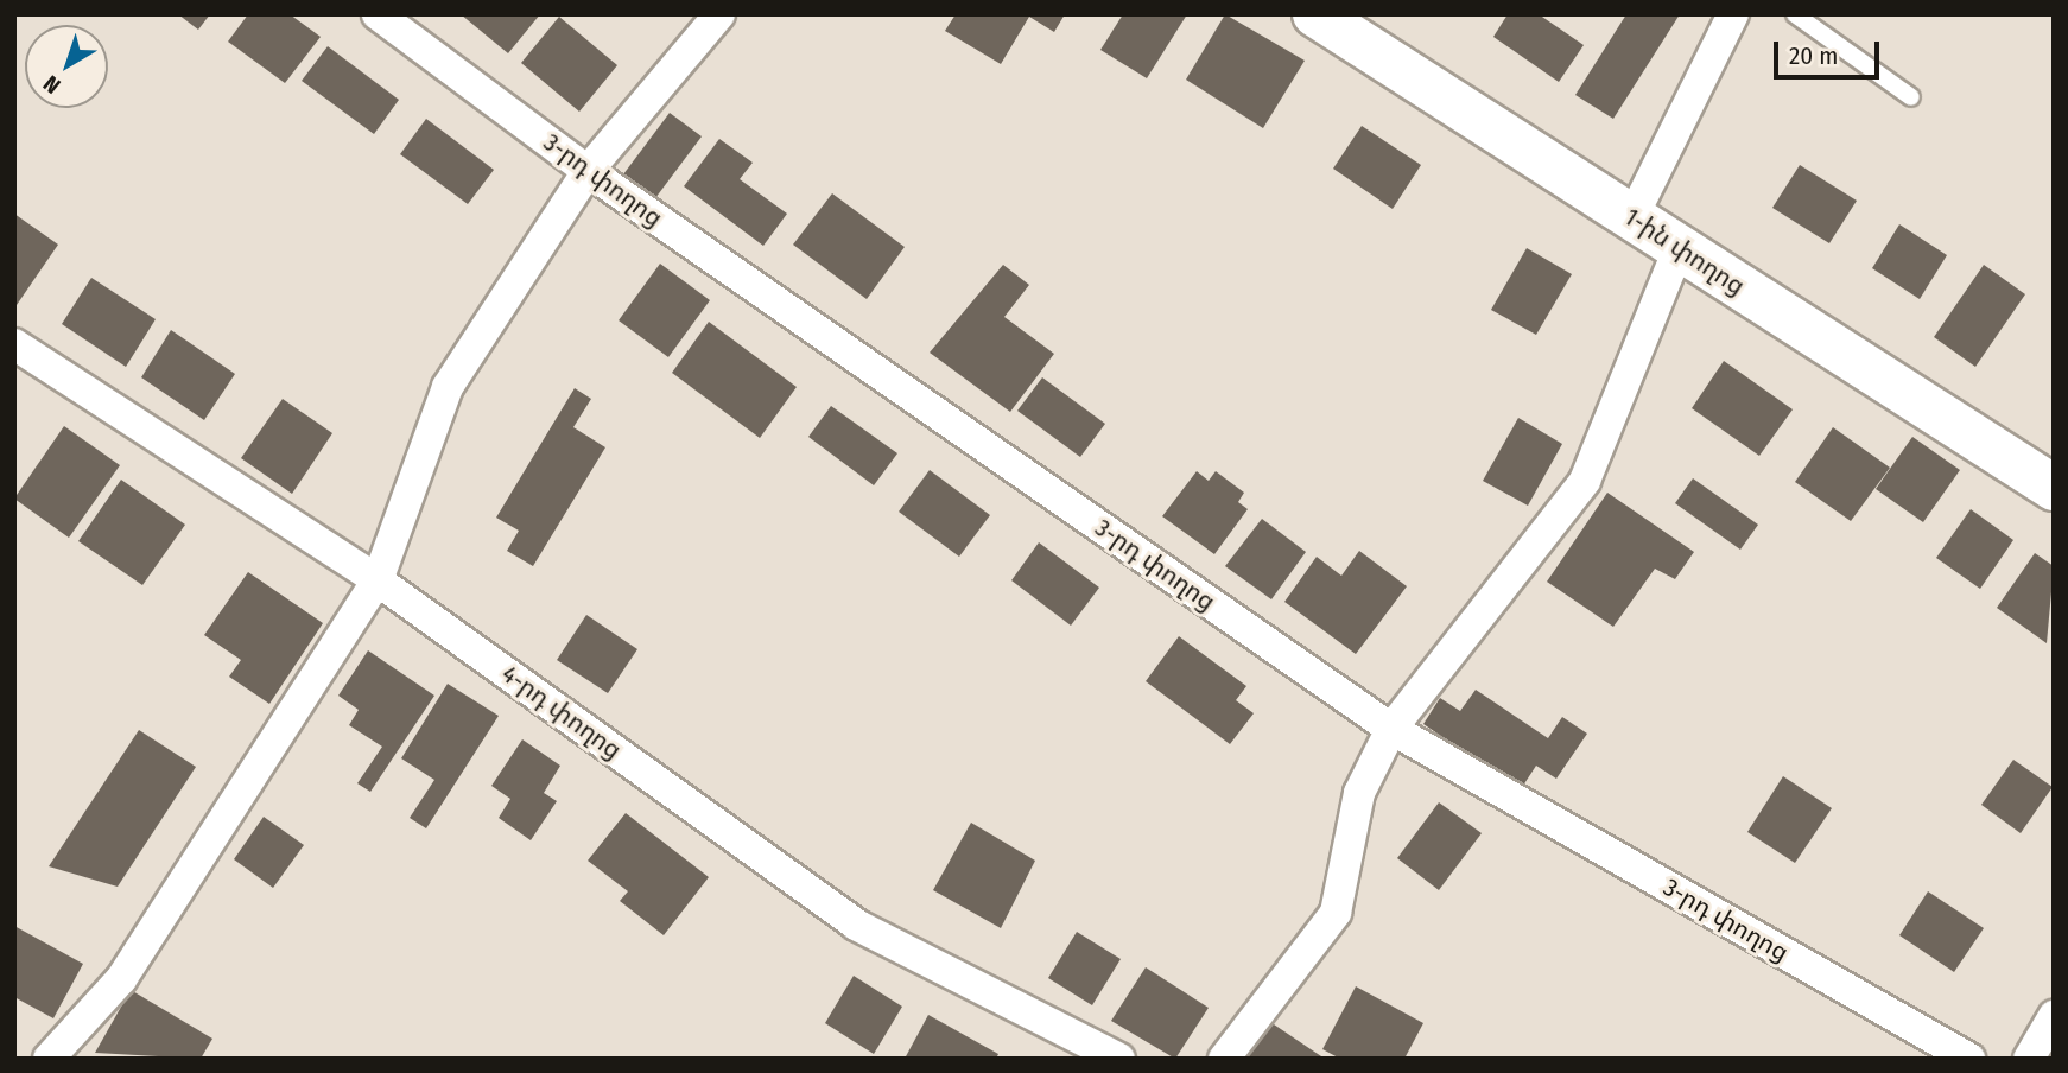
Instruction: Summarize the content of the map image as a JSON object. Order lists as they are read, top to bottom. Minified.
{"streets":{"main road":["1-ին փողոց"],"street":["3-րդ փողոց","4-րդ փողոց"]},"scale_bar":"20 m","north":"bottom left"}
